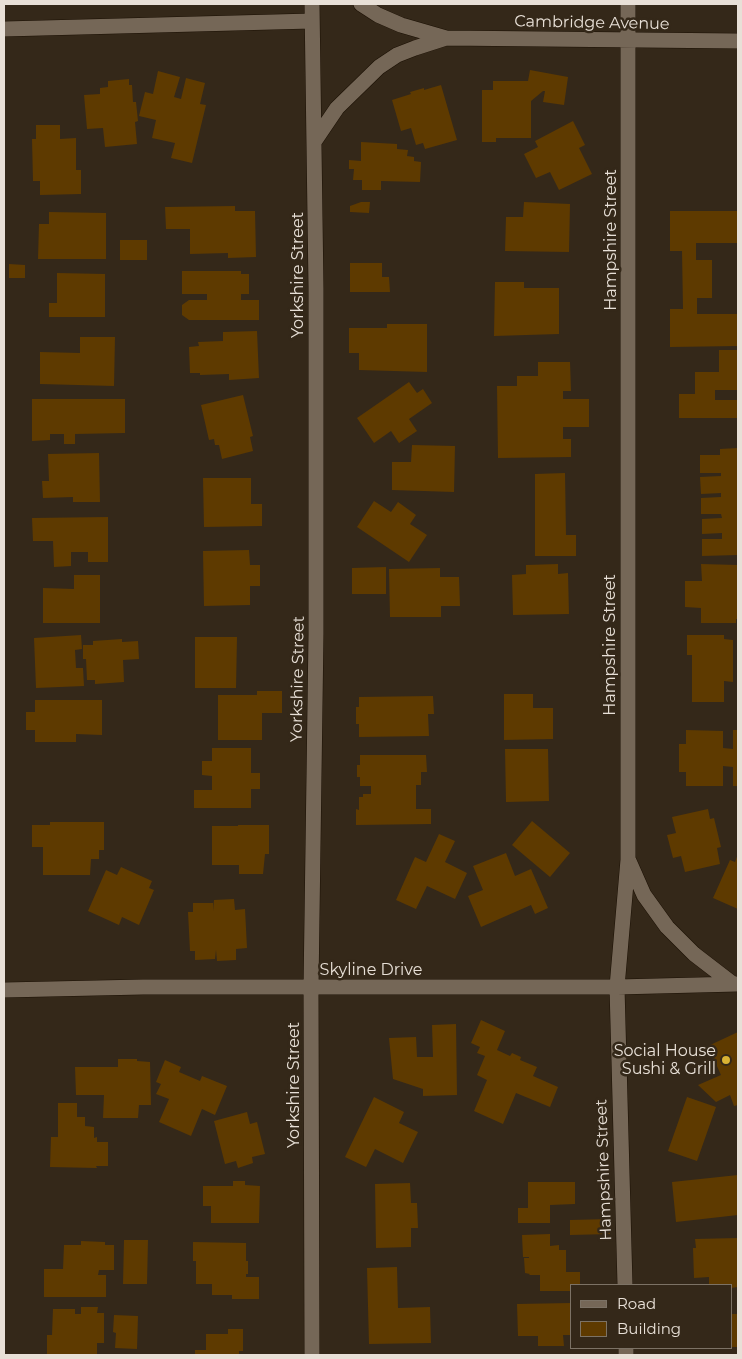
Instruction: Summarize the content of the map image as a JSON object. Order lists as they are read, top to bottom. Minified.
{"streets":{"street":["Cambridge Avenue","Hampshire Street","Yorkshire Street","Skyline Drive"]},"crossings":[["Cambridge Avenue","Hampshire Street"],["Cambridge Avenue","Yorkshire Street"],["Hampshire Street","Skyline Drive"],["Yorkshire Street","Skyline Drive"]],"places":["Social House Sushi & Grill"],"legend":["Road","Building"]}
